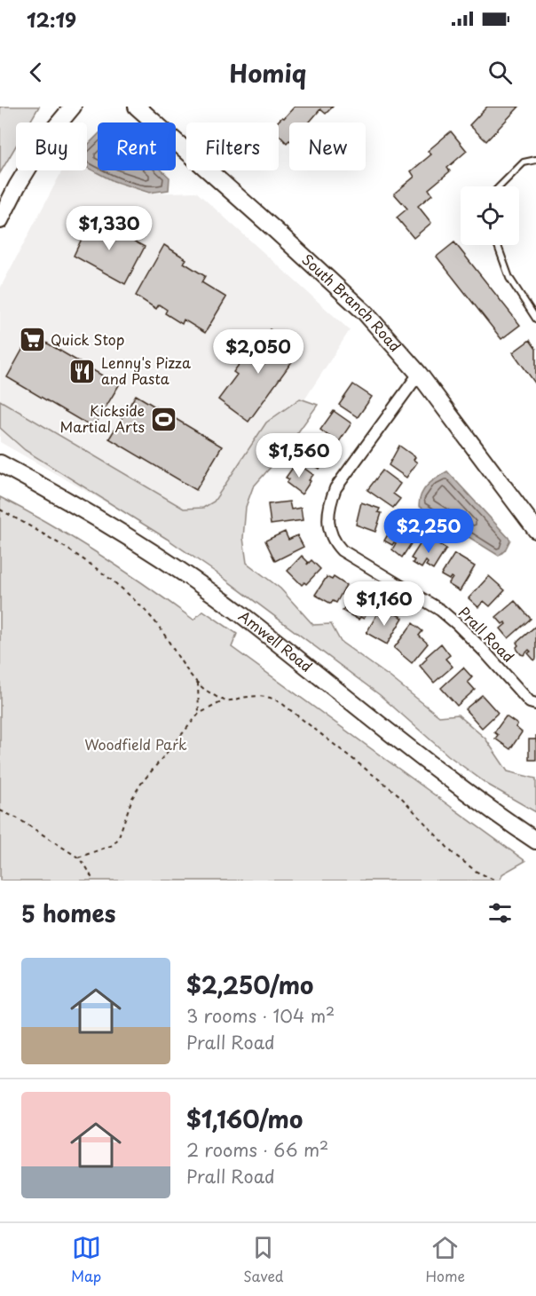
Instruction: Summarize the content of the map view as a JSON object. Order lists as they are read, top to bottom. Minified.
{"streets":{"street":["South Branch Road","Prall Road","Amwell Road"]},"crossings":[["South Branch Road","Prall Road"]],"parks":["Woodfield Park"],"places":{"supermarket":["Quick Stop"],"restaurant":["Lenny's Pizza and Pasta"],"sports":["Kickside Martial Arts"]},"page":{"status":"12:19","header":"Homiq","chip":["Buy","Rent","Filters","New"],"price":["$1,330","$2,050","$1,560","$2,250","$1,160"],"heading":"5 homes","list":[{"name":"$2,250/mo","note":"3 rooms · 104 m² · Prall Road"},{"name":"$1,160/mo","note":"2 rooms · 66 m² · Prall Road"}],"tabs":["Map","Saved","Home"]}}
